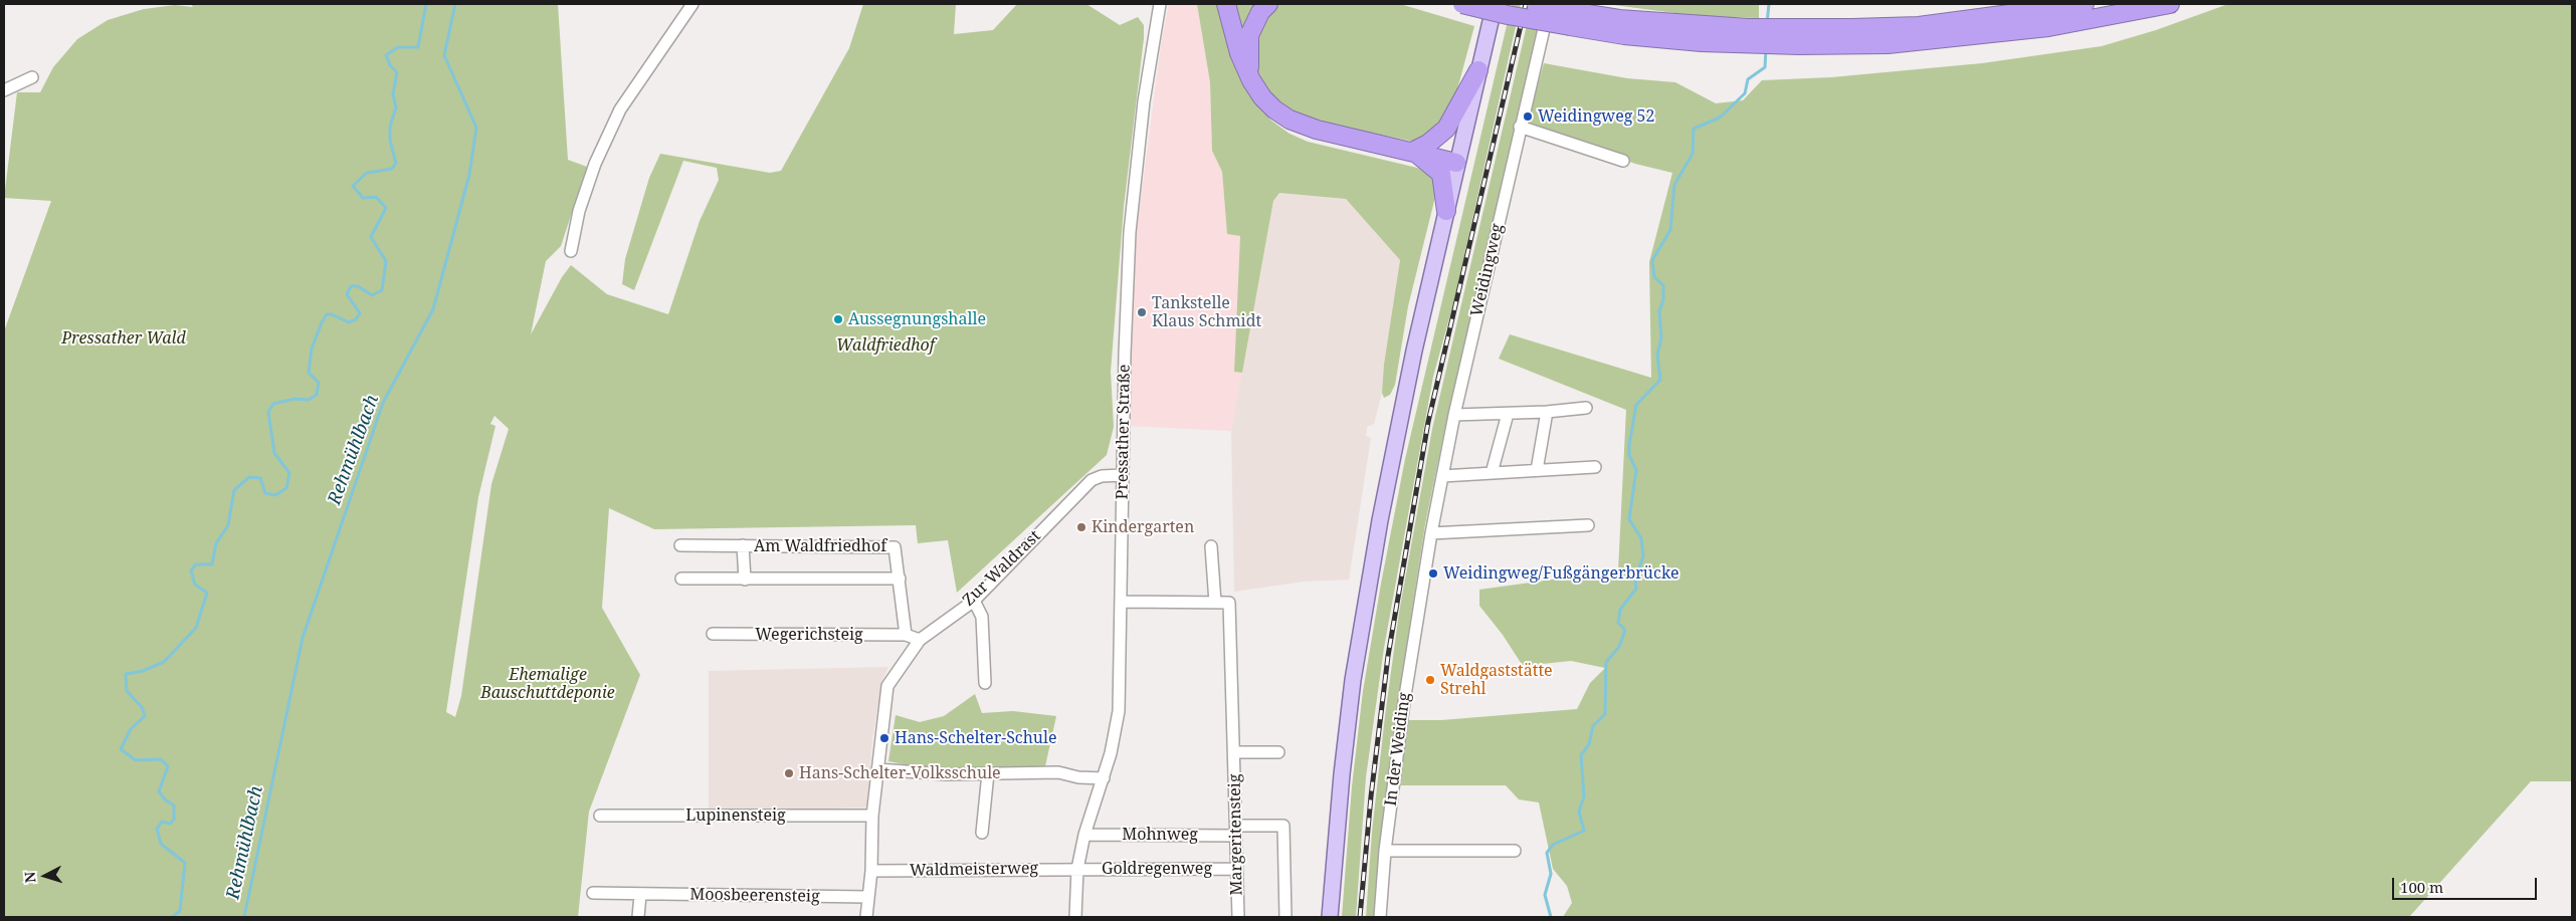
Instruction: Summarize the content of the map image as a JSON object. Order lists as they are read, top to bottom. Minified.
{"streets":{"street":["Weidingweg","Pressather Straße","Am Waldfriedhof","Zur Waldrast","Wegerichsteig","In der Weiding","Lupinensteig","Mohnweg","Margeritensteig","Goldregenweg","Waldmeisterweg","Moosbeerensteig"]},"crossings":[["Weidingweg","In der Weiding"],["Pressather Straße","Zur Waldrast"],["Pressather Straße","Mohnweg"],["Pressather Straße","Goldregenweg"],["Pressather Straße","Waldmeisterweg"],["Am Waldfriedhof","Wegerichsteig"],["Zur Waldrast","Lupinensteig"],["Zur Waldrast","Waldmeisterweg"],["Zur Waldrast","Moosbeerensteig"],["Mohnweg","Margeritensteig"],["Margeritensteig","Goldregenweg"],["Goldregenweg","Waldmeisterweg"]],"water":["Rehmühlbach"],"parks":["Pressather Wald","Waldfriedhof","Ehemalige Bauschuttdeponie"],"places":["Weidingweg 52","Tankstelle Klaus Schmidt","Aussegnungshalle","Kindergarten","Weidingweg/Fußgängerbrücke","Waldgaststätte Strehl","Hans-Schelter-Schule","Hans-Schelter-Volksschule"],"scale_bar":"100 m","north":"left"}
